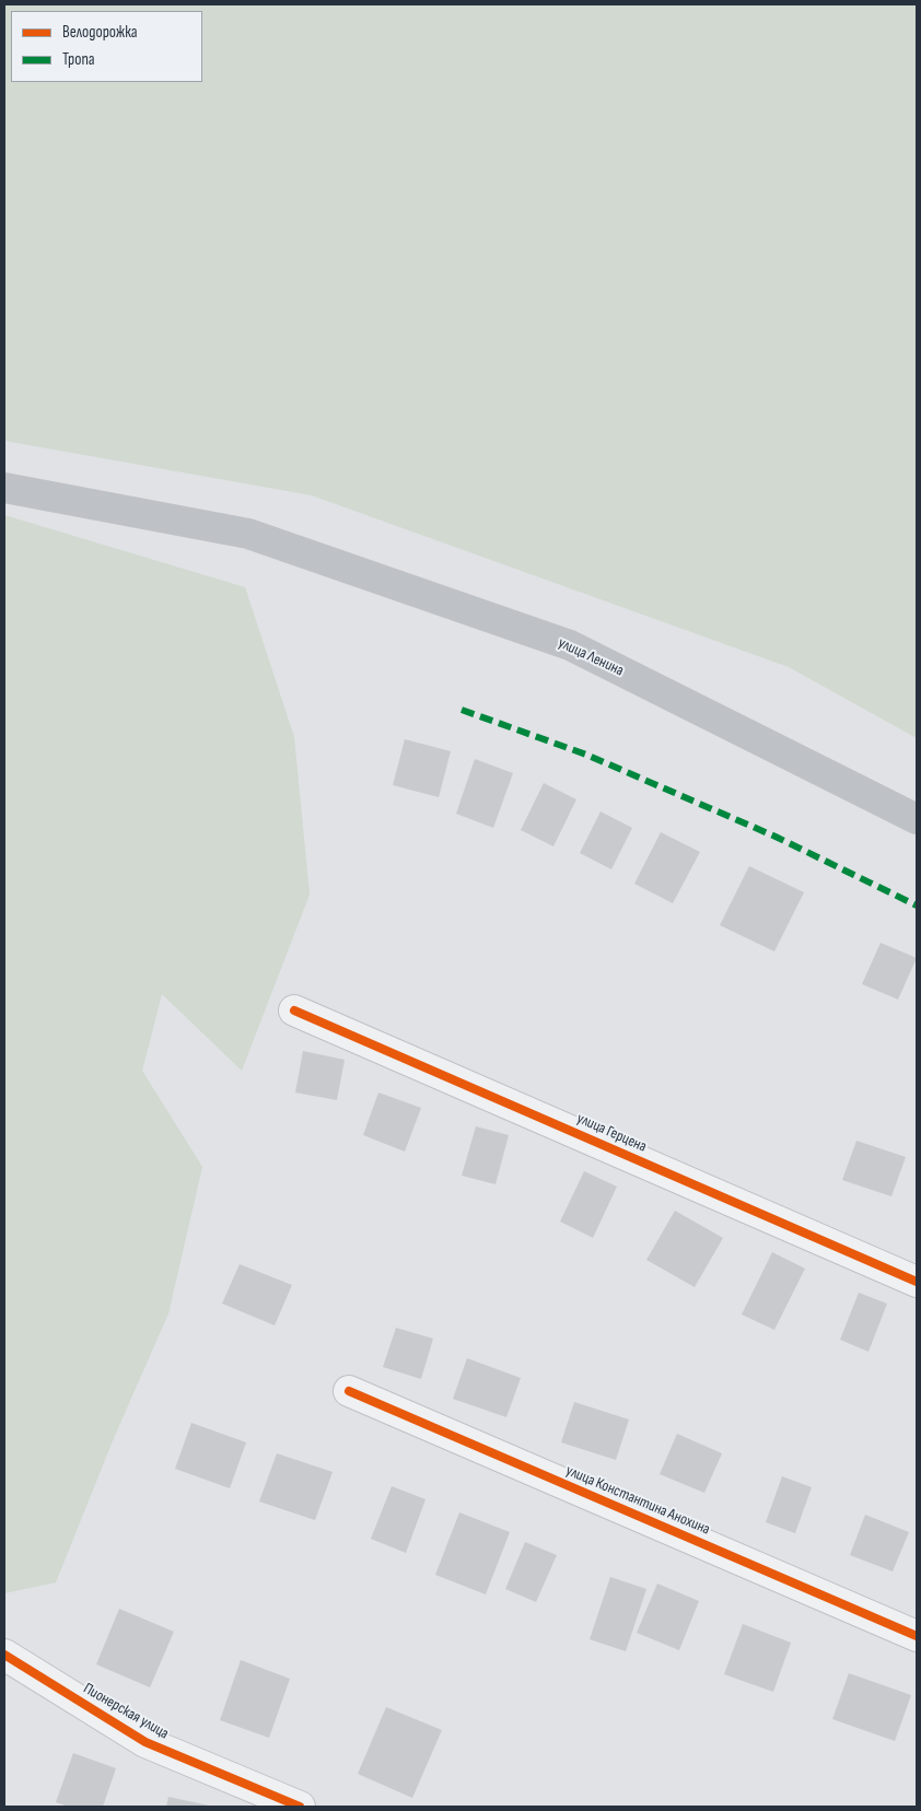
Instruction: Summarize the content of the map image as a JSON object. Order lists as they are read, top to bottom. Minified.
{"streets":{"main road":["улица Ленина"],"street":["улица Герцена","улица Константина Анохина","Пионерская улица"]},"legend":["Велодорожка","Тропа"]}
